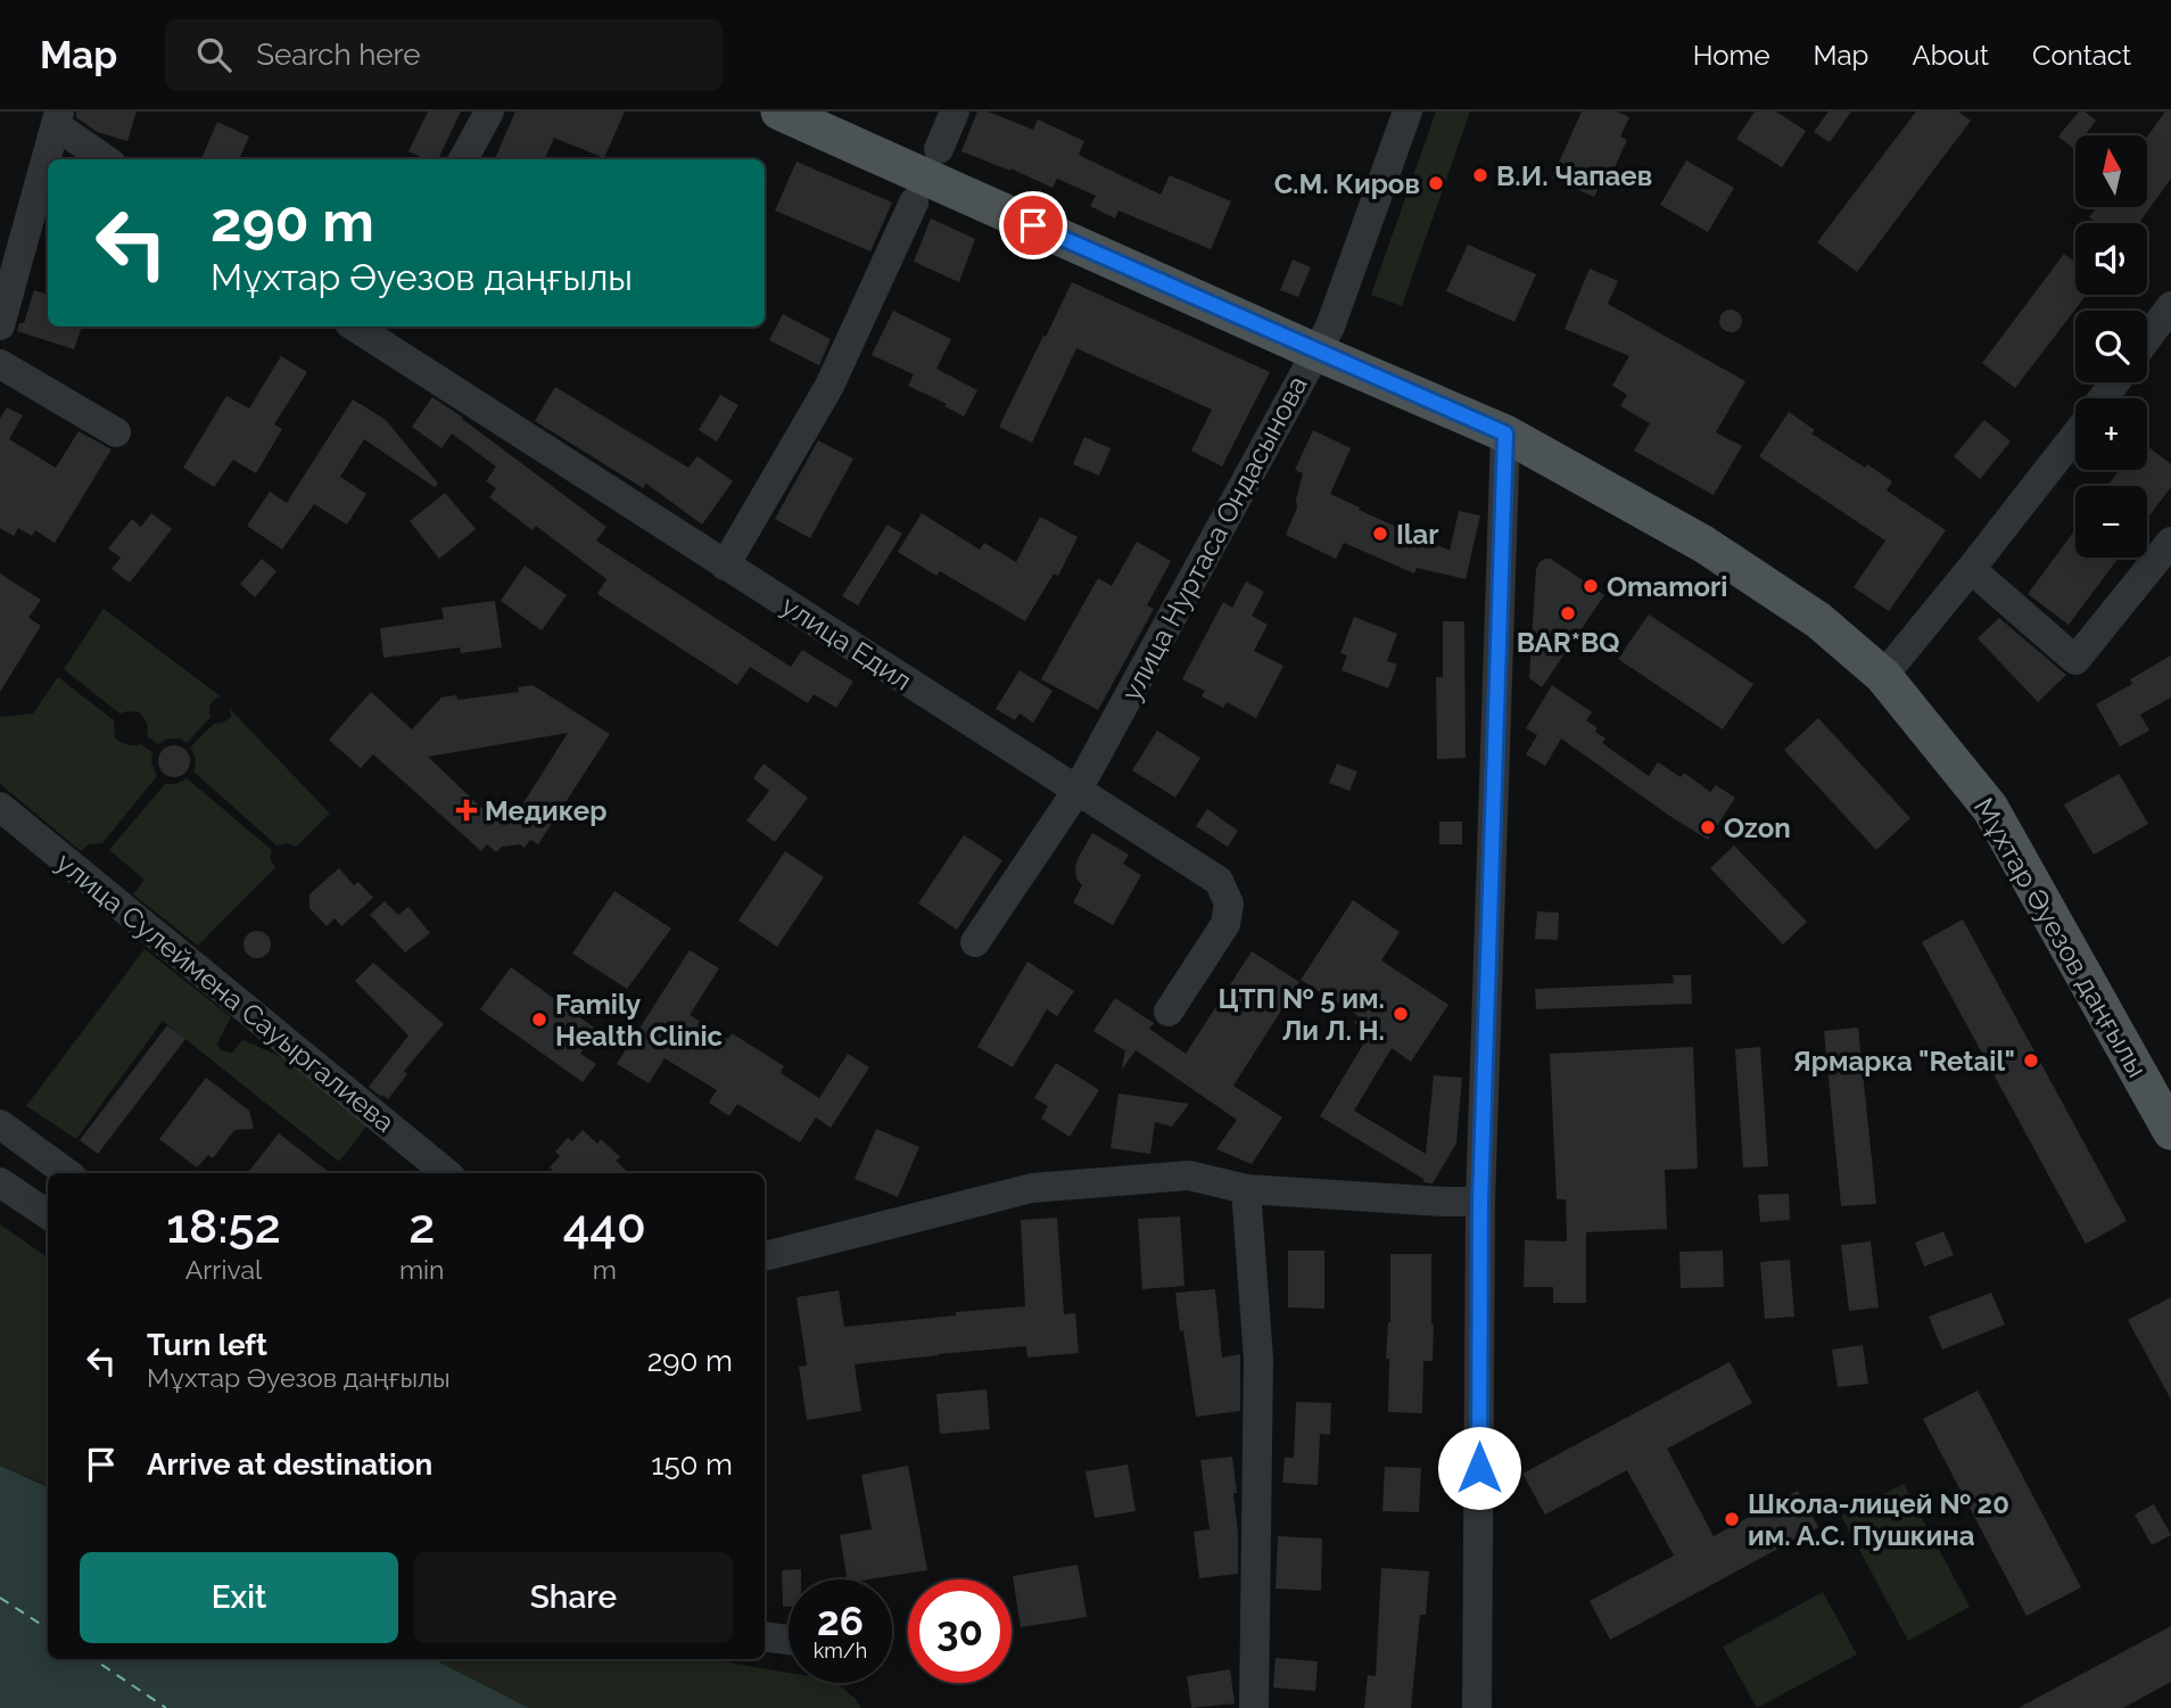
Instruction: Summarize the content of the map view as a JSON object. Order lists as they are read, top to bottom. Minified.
{"streets":{"main road":["Мұхтар Әуезов даңғылы"],"street":["улица Нуртаса Ондасынова","улица Едил","улица Сулеймена Сауыргалиева"]},"crossings":[["улица Нуртаса Ондасынова","улица Едил"],["улица Нуртаса Ондасынова","Мұхтар Әуезов даңғылы"]],"places":{"other":["В.И. Чапаев","С.М. Киров","Ilar","Omamori","BAR*BQ","Ozon","ЦТП № 5 им. Ли Л. Н.","Family Health Clinic","Ярмарка \"Retail\"","Школа-лицей № 20 им. А.С. Пушкина"],"health":["Медикер"]},"north":"top","page":{"header":"Map","search":"Search here","nav":["Home","Map","About","Contact"],"map_buttons":["+","−"],"turn":["290 m","Мұхтар Әуезов даңғылы"],"eta":["18:52","Arrival","2","min","440","m"],"list":[{"name":"Turn left","note":"Мұхтар Әуезов даңғылы","value":"290 m"},{"name":"Arrive at destination","value":"150 m"}],"buttons":["Exit","Share"],"speed":"26 km/h","limit":"30"}}
